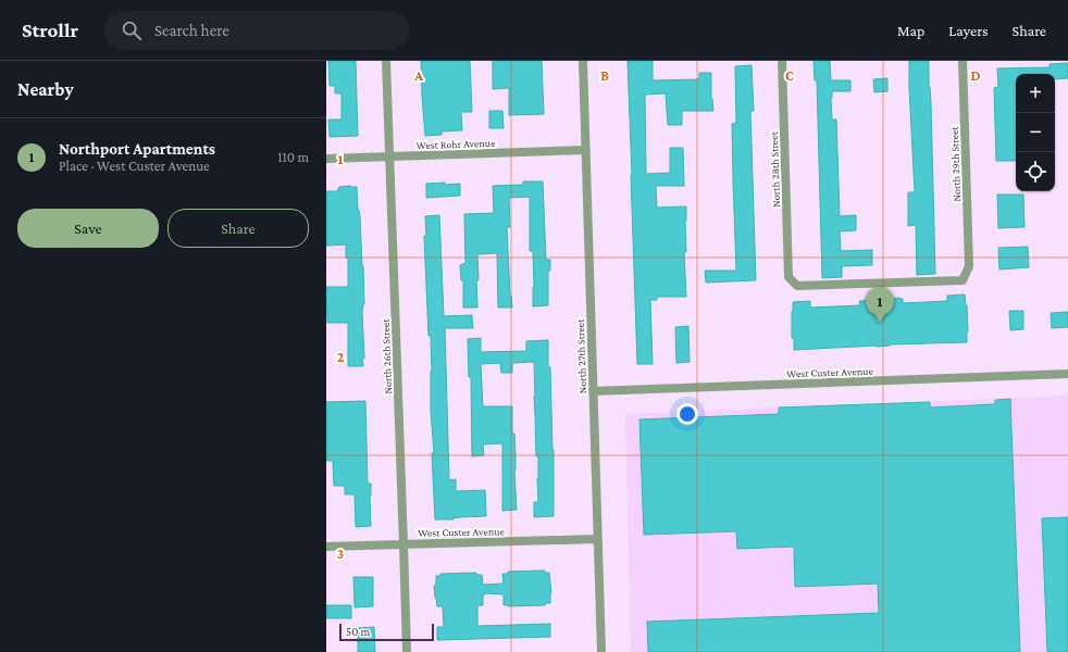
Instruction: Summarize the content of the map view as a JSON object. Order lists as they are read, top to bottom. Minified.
{"streets":{"street":["West Rohr Avenue","North 29th Street","North 28th Street","North 26th Street","North 27th Street","West Custer Avenue"]},"crossings":[["West Rohr Avenue","North 26th Street"],["West Rohr Avenue","North 27th Street"],["North 29th Street","North 28th Street"],["North 26th Street","West Custer Avenue"],["North 27th Street","West Custer Avenue"]],"scale_bar":"50 m","page":{"header":"Strollr","search":"Search here","nav":["Map","Layers","Share"],"heading":"Nearby","map_buttons":["+","−"],"list":[{"mark":"1","name":"Northport Apartments","note":"Place · West Custer Avenue","value":"110 m"}],"buttons":["Save","Share"],"pins":"1","scale":"50 m"},"grid":{"columns":["A","B","C","D"],"rows":["1","2","3"]}}
